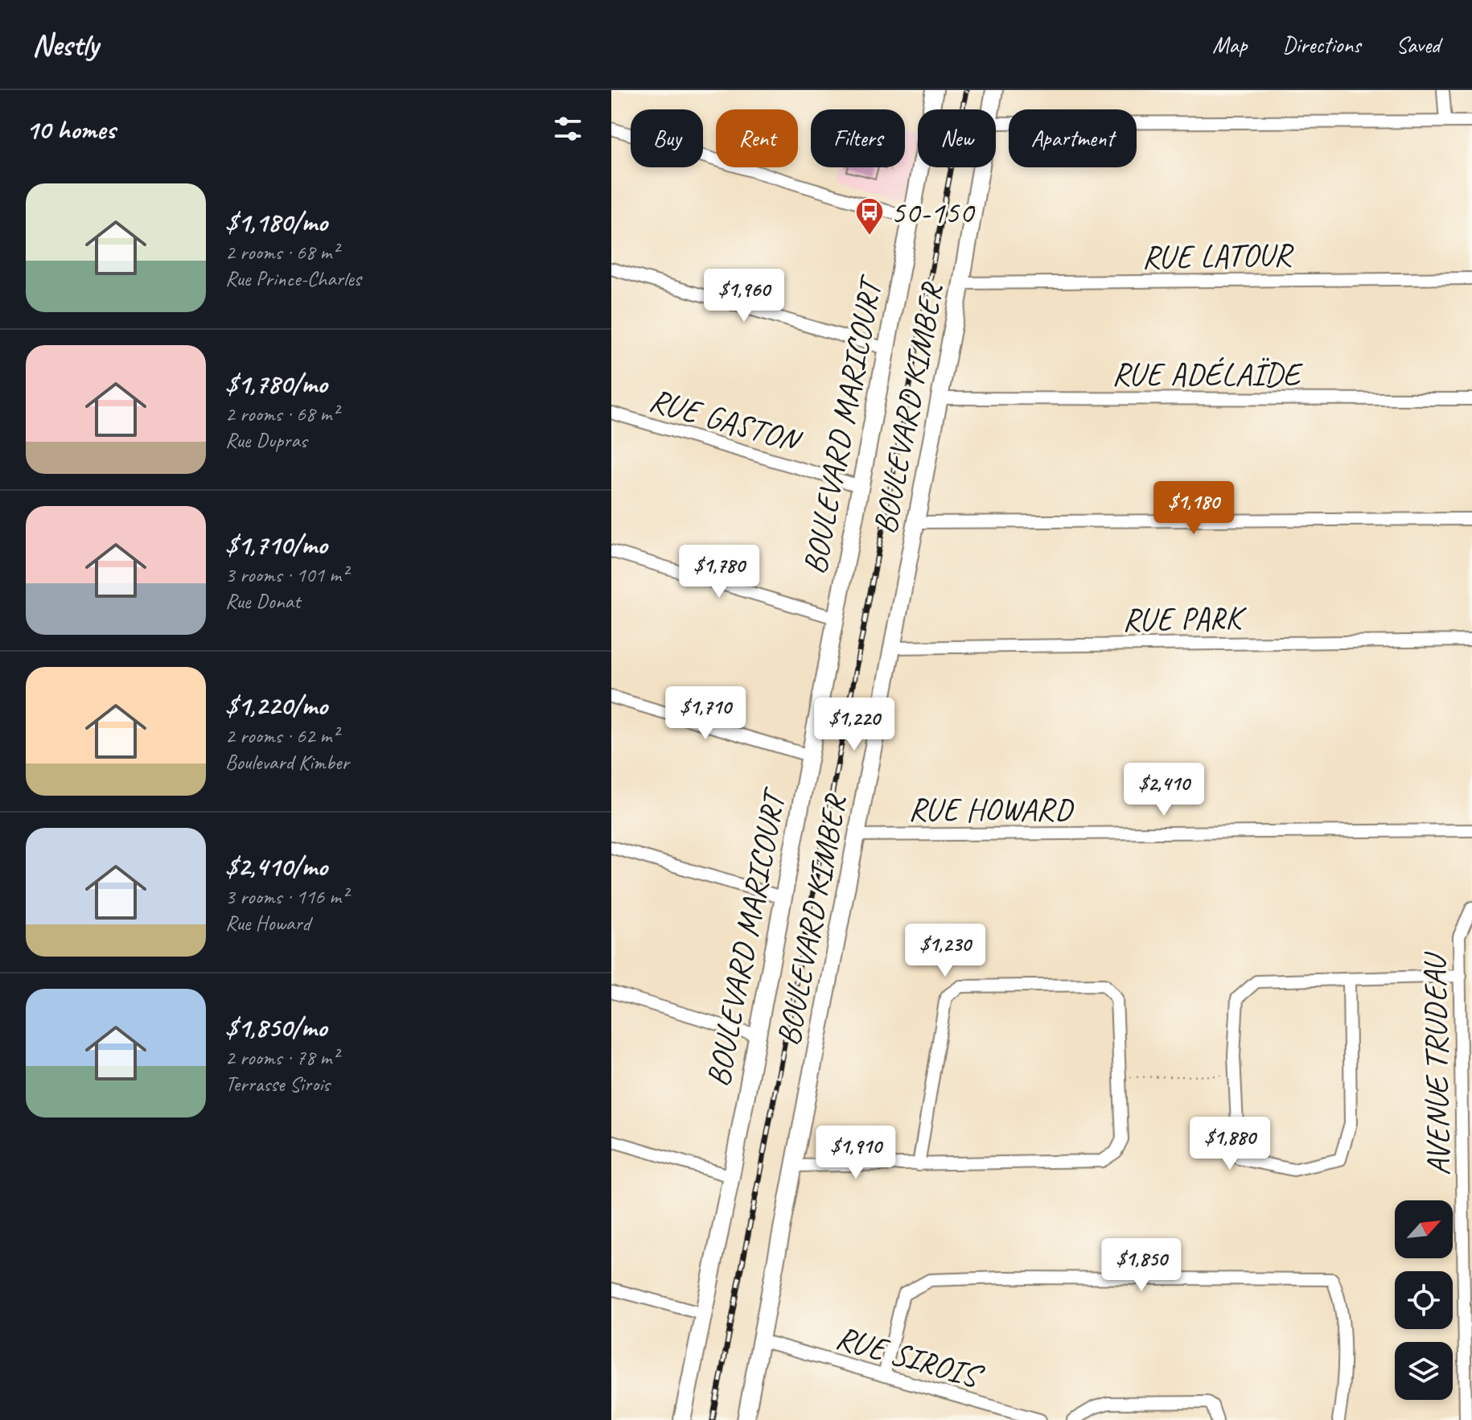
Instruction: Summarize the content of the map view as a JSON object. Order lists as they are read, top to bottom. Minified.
{"streets":{"street":["RUE LATOUR","RUE ADÉLAÏDE","BOULEVARD KIMBER","RUE GASTON","BOULEVARD MARICOURT","RUE PARK","RUE HOWARD","AVENUE TRUDEAU","RUE SIROIS"]},"crossings":[["RUE LATOUR","BOULEVARD KIMBER"],["RUE ADÉLAÏDE","BOULEVARD KIMBER"],["BOULEVARD KIMBER","RUE PARK"],["BOULEVARD KIMBER","RUE HOWARD"],["BOULEVARD KIMBER","RUE SIROIS"],["RUE GASTON","BOULEVARD MARICOURT"]],"places":{"bus stop":["50-150"]},"north":"top right","page":{"header":"Nestly","nav":["Map","Directions","Saved"],"heading":"10 homes","chip":["Buy","Rent","Filters","New","Apartment"],"list":[{"name":"$1,180/mo","note":"2 rooms · 68 m² · Rue Prince-Charles"},{"name":"$1,780/mo","note":"2 rooms · 68 m² · Rue Dupras"},{"name":"$1,710/mo","note":"3 rooms · 101 m² · Rue Donat"},{"name":"$1,220/mo","note":"2 rooms · 62 m² · Boulevard Kimber"},{"name":"$2,410/mo","note":"3 rooms · 116 m² · Rue Howard"},{"name":"$1,850/mo","note":"2 rooms · 78 m² · Terrasse Sirois"}],"price":["$1,960","$1,180","$1,780","$1,710","$1,220","$2,410","$1,230","$1,880","$1,910","$1,850"]}}
